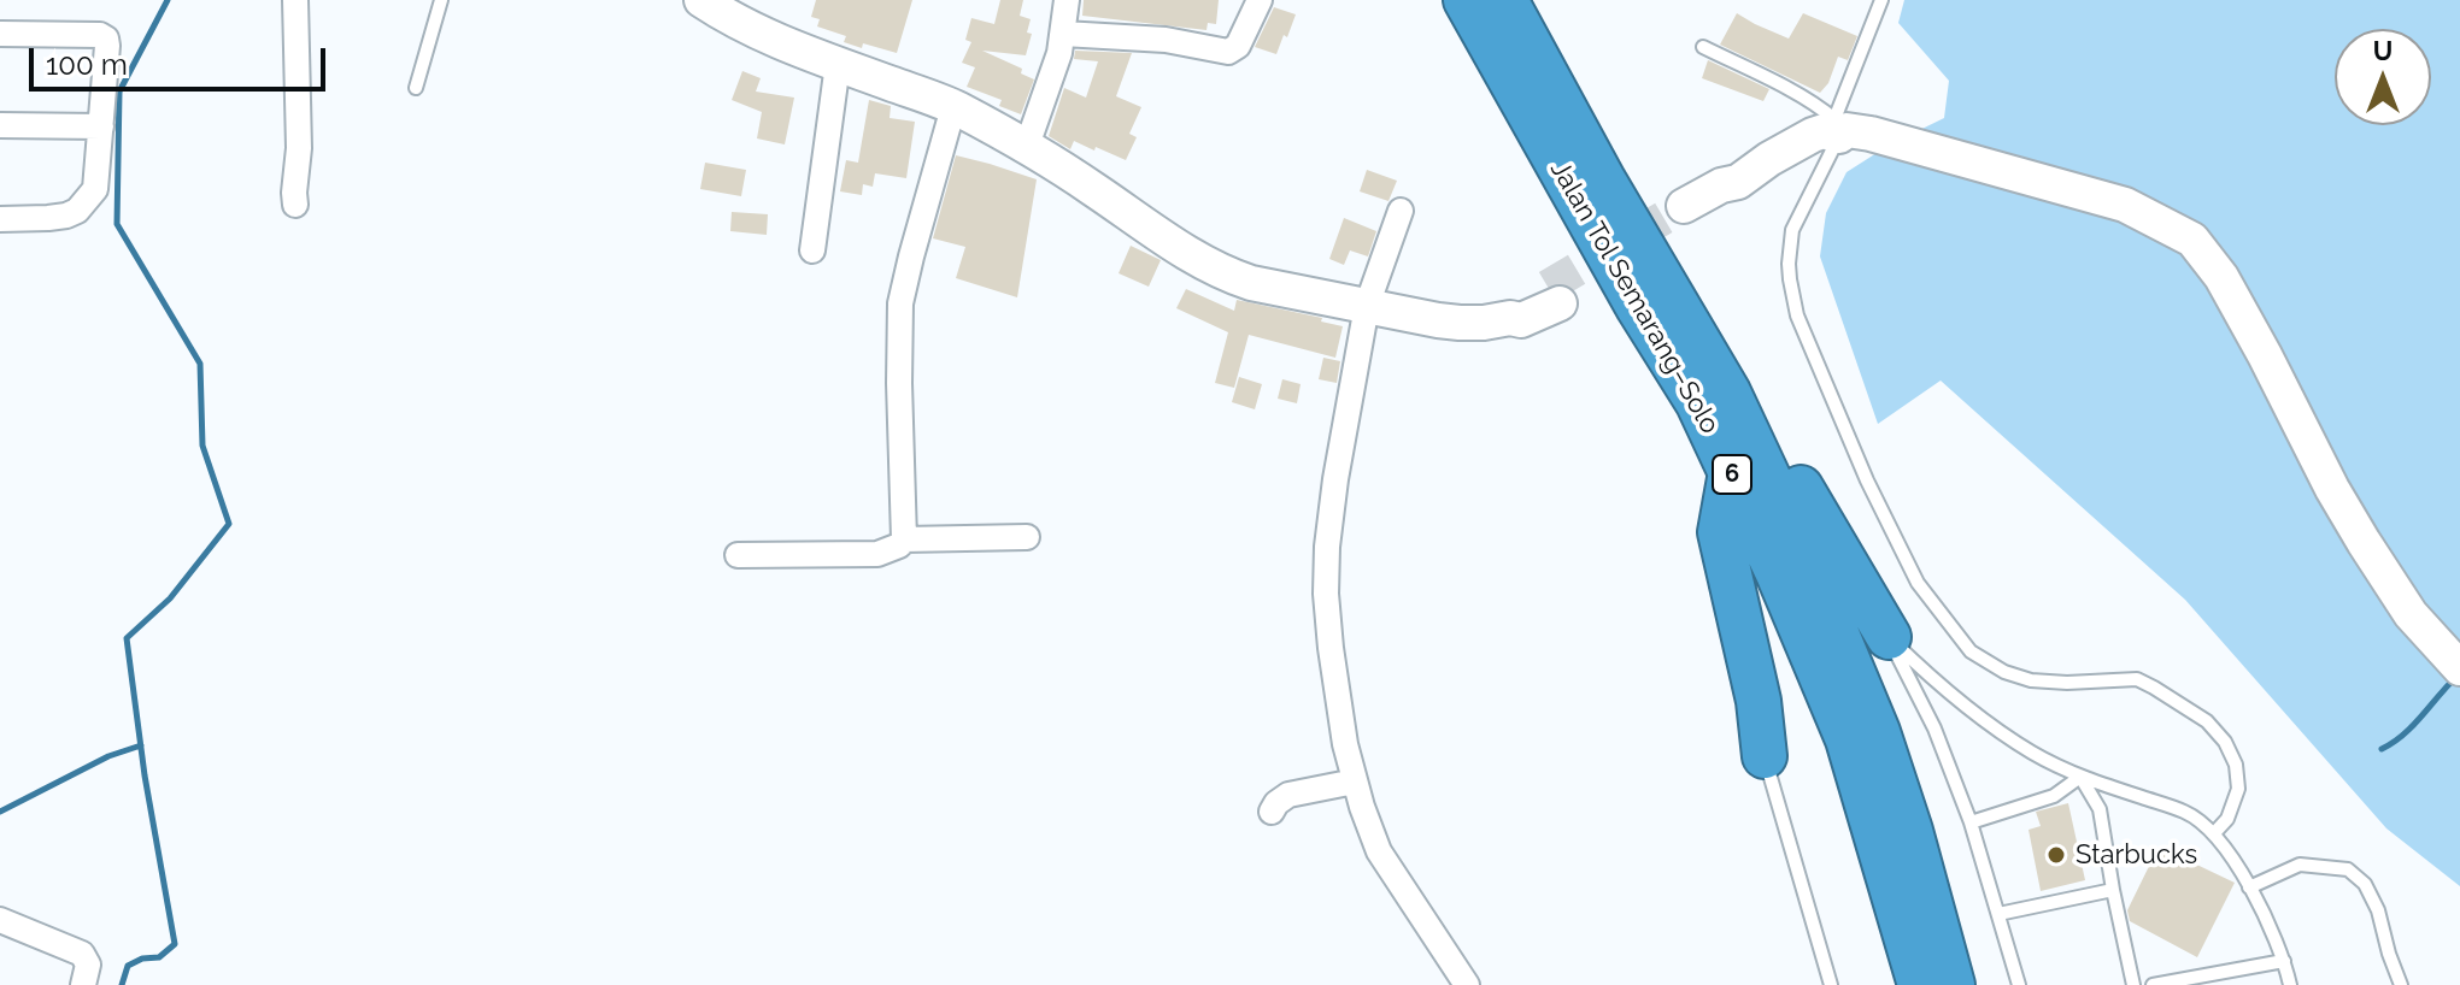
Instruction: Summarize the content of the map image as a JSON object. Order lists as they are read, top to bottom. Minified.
{"streets":{"highway":["Jalan Tol Semarang–Solo","6"]},"places":["Starbucks"],"scale_bar":"100 m","north":"top"}
